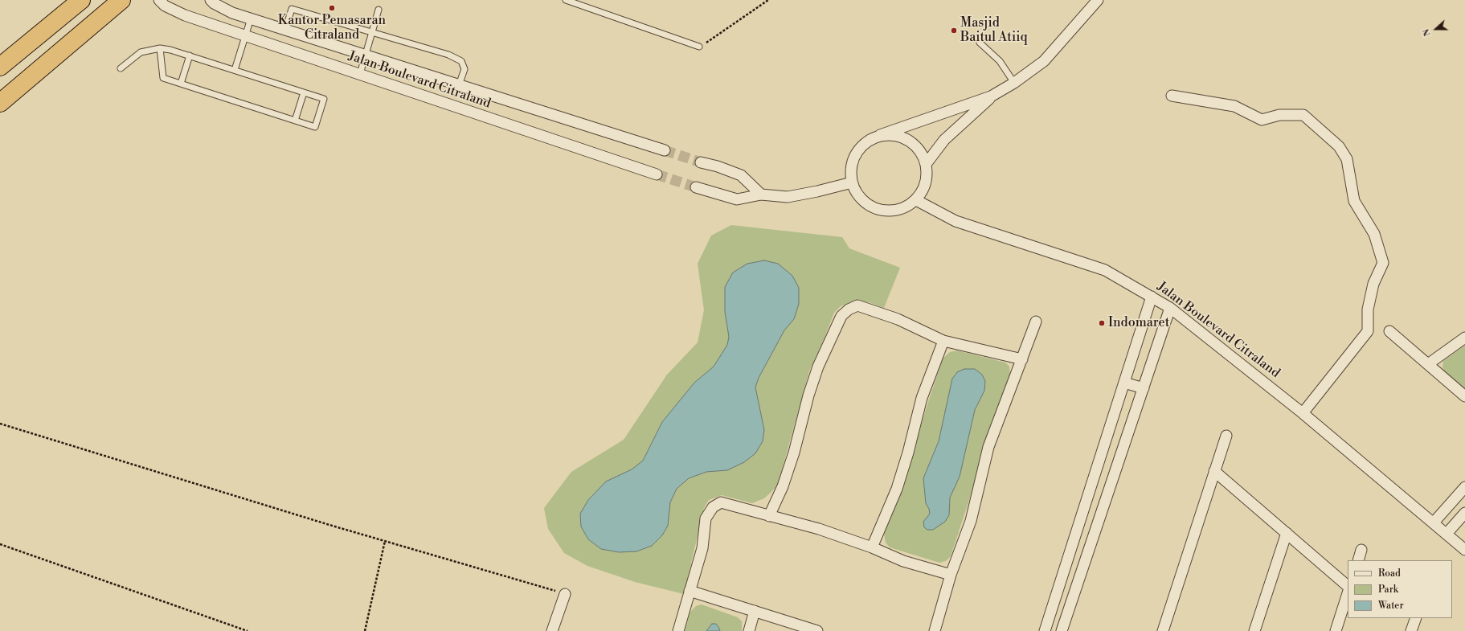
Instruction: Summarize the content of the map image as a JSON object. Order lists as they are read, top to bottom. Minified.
{"streets":{"street":["Jalan Boulevard Citraland"]},"places":["Kantor Pemasaran Citraland","Masjid Baitul Atiiq","Indomaret"],"legend":["Road","Park","Water"],"north":"left"}
